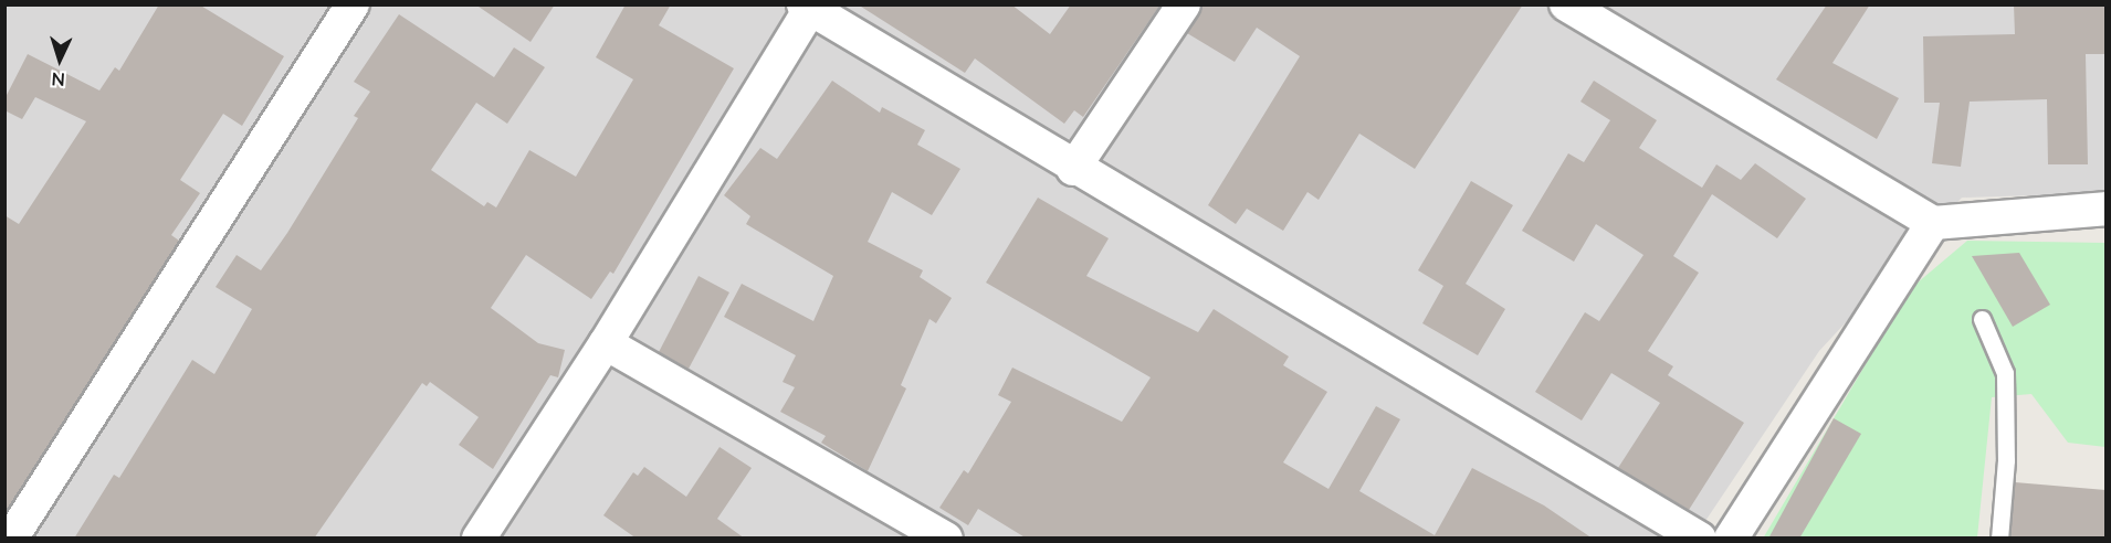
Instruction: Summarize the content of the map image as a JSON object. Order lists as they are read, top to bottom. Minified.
{"north":"bottom"}
